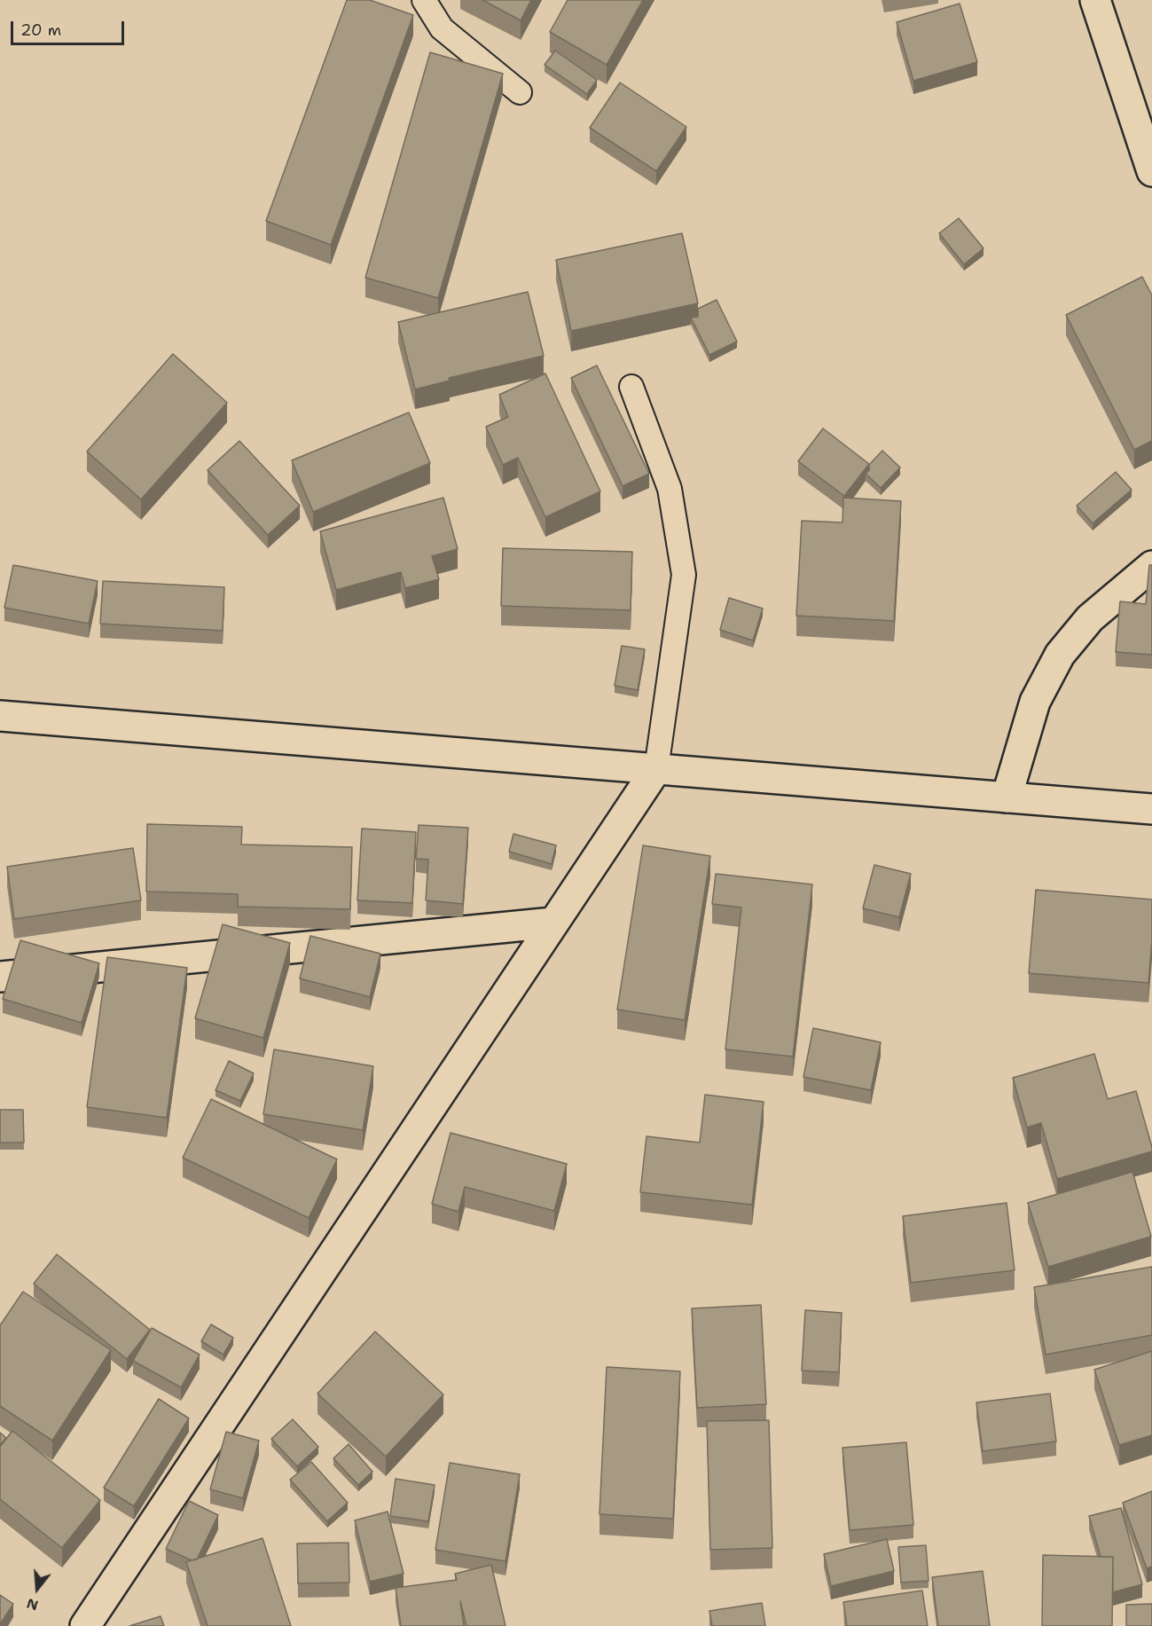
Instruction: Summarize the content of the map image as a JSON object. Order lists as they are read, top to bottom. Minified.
{"scale_bar":"20 m","north":"bottom"}
